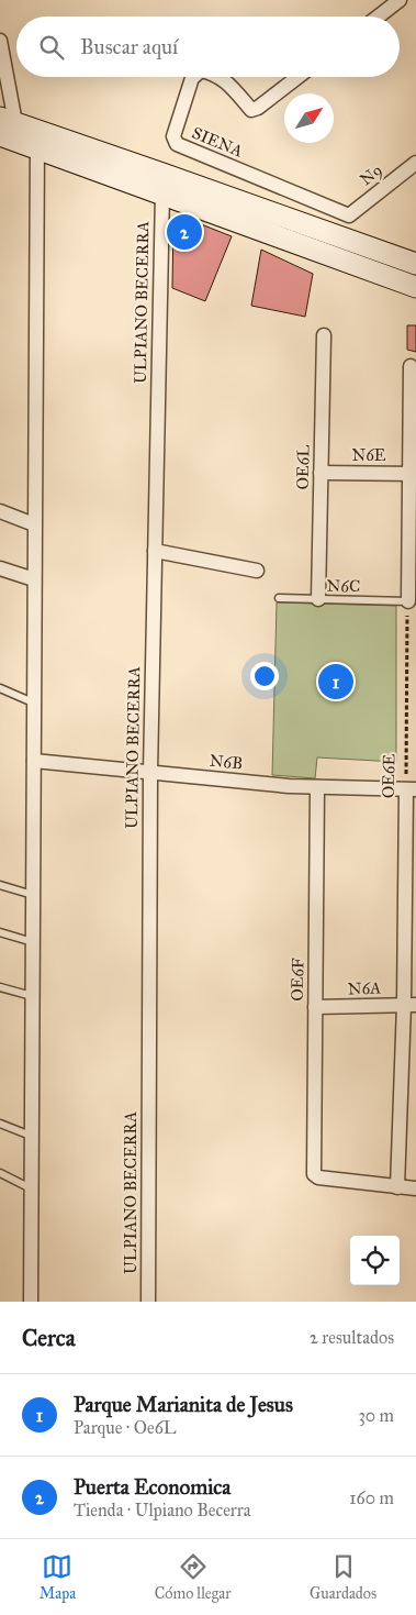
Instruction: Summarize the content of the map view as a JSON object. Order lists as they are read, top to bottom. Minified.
{"streets":{"street":["SIENA","N9","ULPIANO BECERRA","N6E","OE6L","N6B","OE6E","OE6F","N6A"],"lane":["N6C"]},"crossings":[["SIENA","N9"],["ULPIANO BECERRA","N6B"],["N6E","OE6L"],["OE6L","N6C"],["N6C","OE6E"],["N6B","OE6E"],["N6B","OE6F"],["OE6E","OE6F"],["OE6E","N6A"],["OE6F","N6A"]],"north":"top right","page":{"search":"Buscar aquí","pins":["2","1"],"heading":["Cerca","2 resultados"],"list":[{"mark":"1","name":"Parque Marianita de Jesus","note":"Parque · Oe6L","value":"30 m"},{"mark":"2","name":"Puerta Economica","note":"Tienda · Ulpiano Becerra","value":"160 m"}],"nav":["Mapa","Cómo llegar","Guardados"]}}
